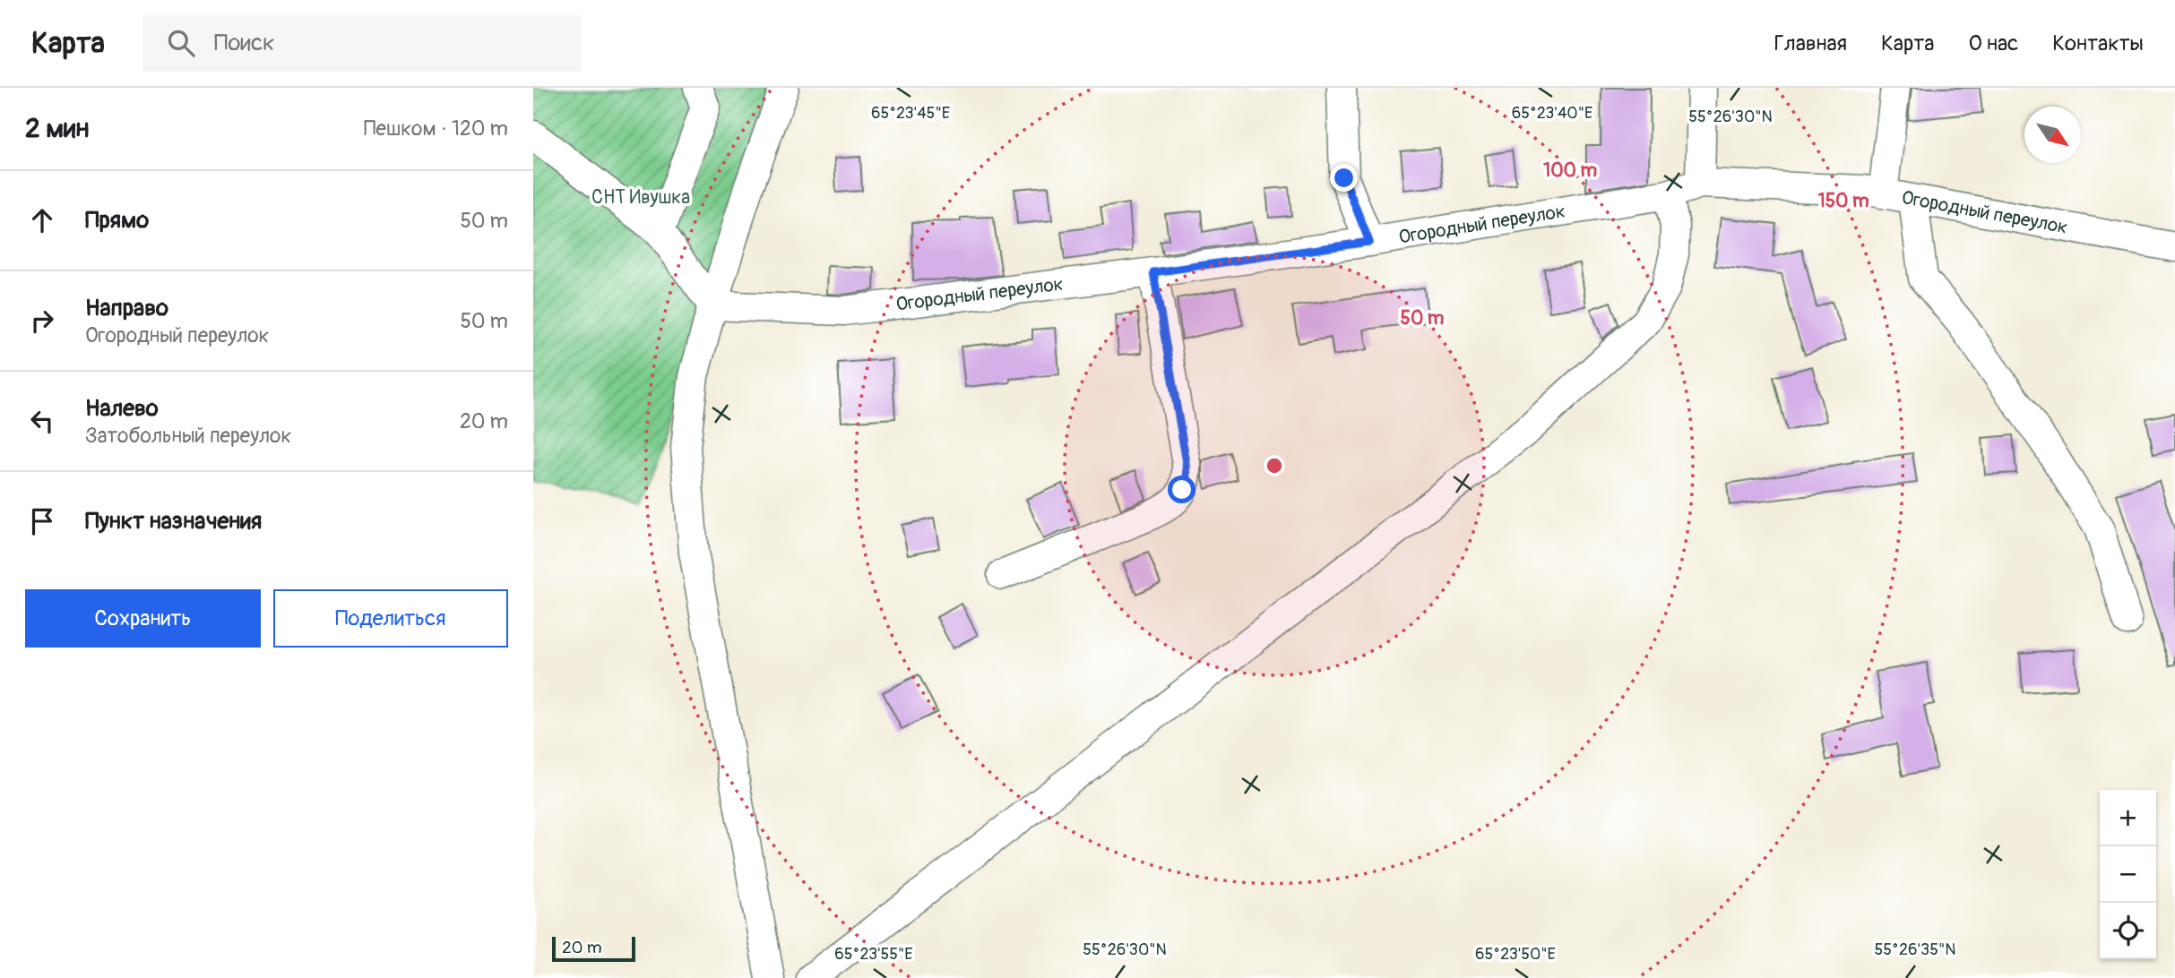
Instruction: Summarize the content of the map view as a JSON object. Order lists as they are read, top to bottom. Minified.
{"streets":{"street":["Огородный переулок"]},"parks":["СНТ Ивушка"],"scale_bar":"20 m","north":"bottom right","page":{"header":"Карта","search":"Поиск","nav":["Главная","Карта","О нас","Контакты"],"heading":["2 мин","Пешком · 120 m"],"list":[["Прямо","50 m"],["Направо","Огородный переулок","50 m"],["Налево","Затобольный переулок","20 m"],"Пункт назначения"],"buttons":["Сохранить","Поделиться"],"map_buttons":["+","−"],"scale":"20 m"},"coordinates":["65°23'45\"E","65°23'40\"E","55°26'30\"N","55°26'35\"N","65°23'55\"E","65°23'50\"E"],"rings":["100 m","150 m","50 m"]}
